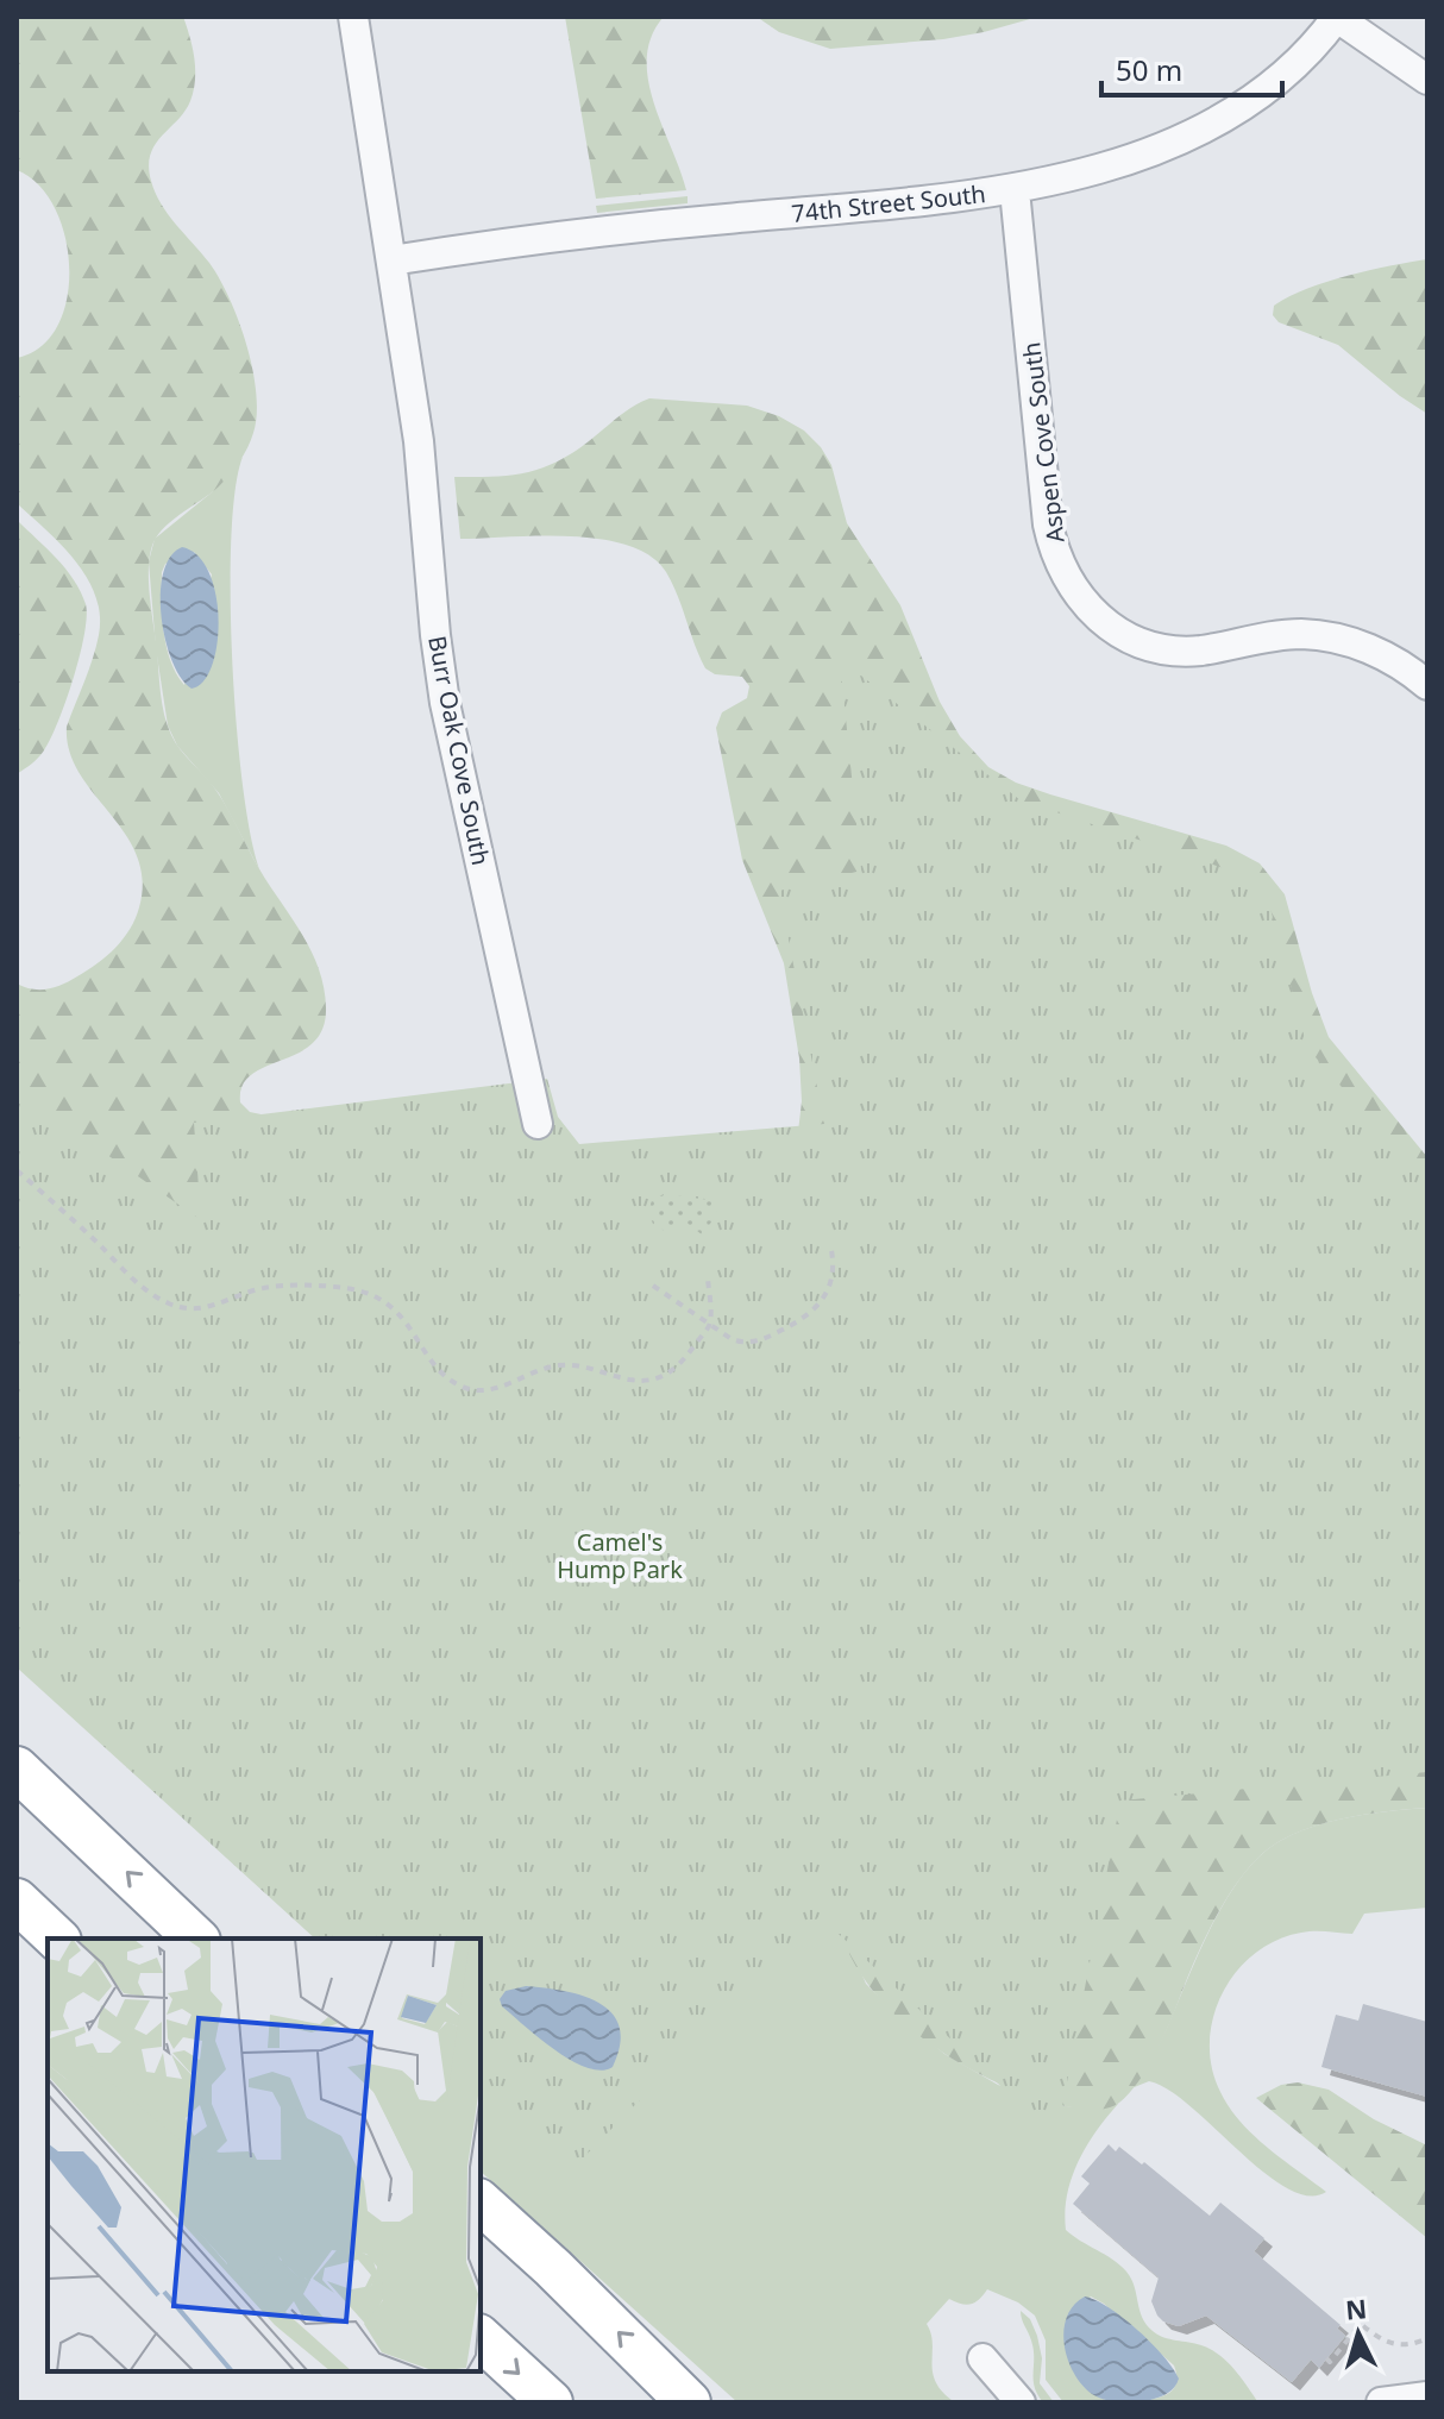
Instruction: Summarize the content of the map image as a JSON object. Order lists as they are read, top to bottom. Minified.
{"streets":{"street":["74th Street South","Aspen Cove South","Burr Oak Cove South"]},"crossings":[["74th Street South","Aspen Cove South"],["74th Street South","Burr Oak Cove South"]],"parks":["Camel's Hump Park"],"scale_bar":"50 m","north":"top"}
